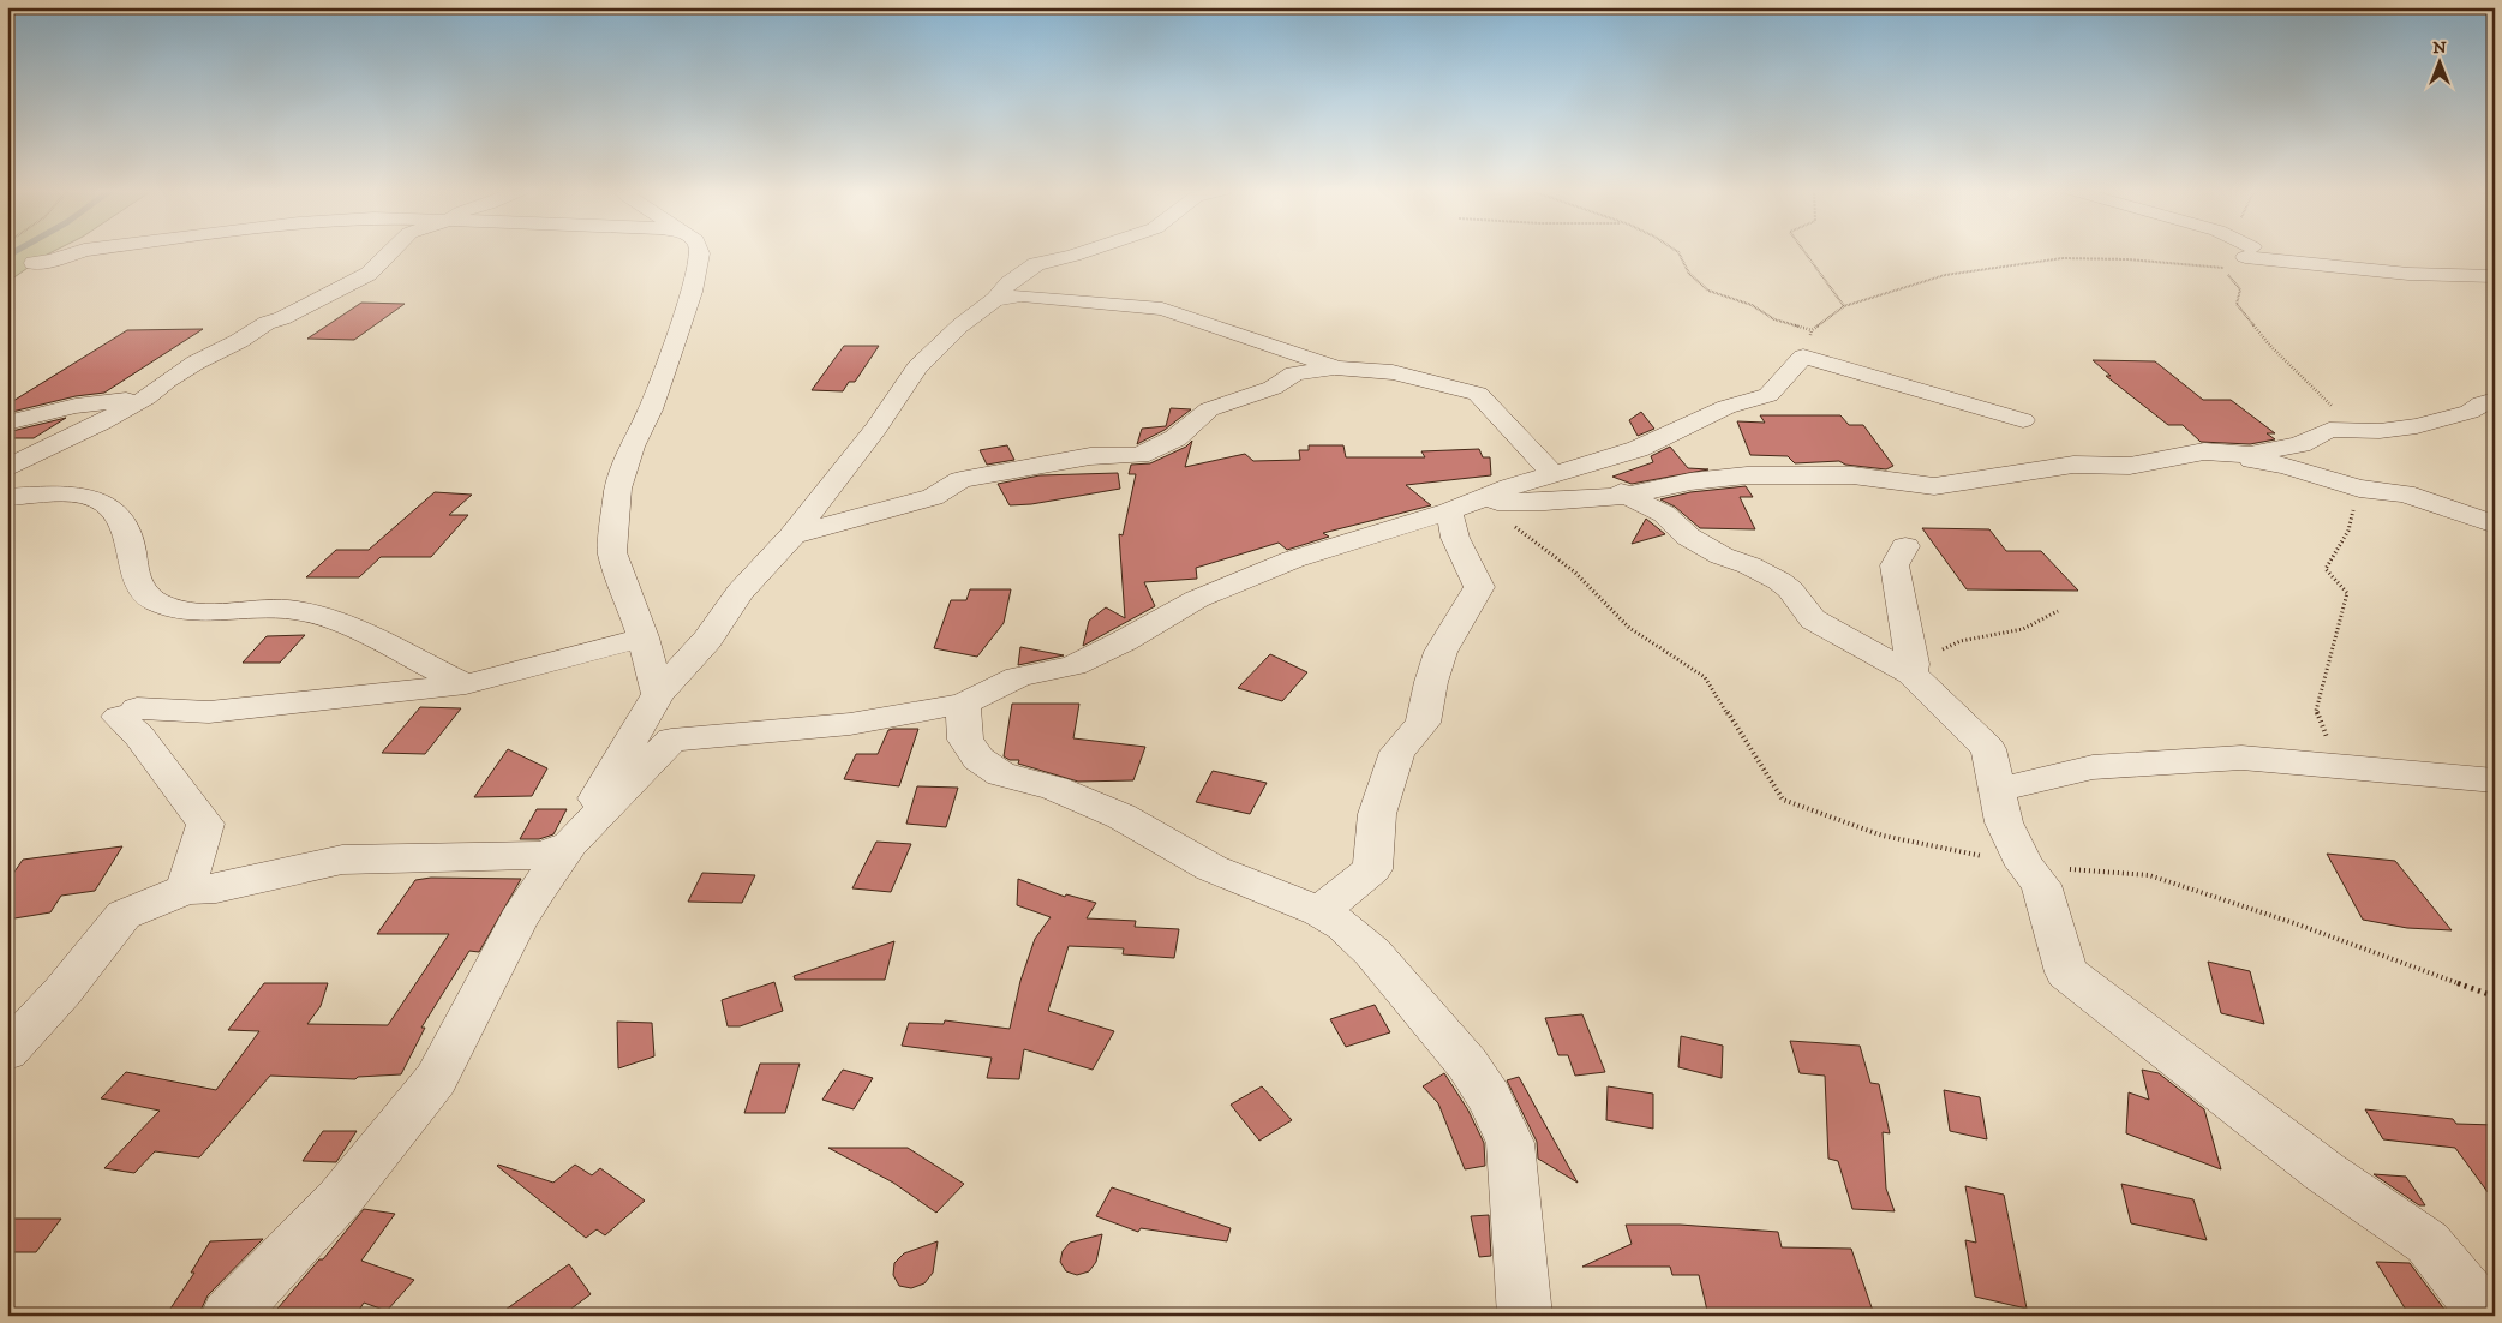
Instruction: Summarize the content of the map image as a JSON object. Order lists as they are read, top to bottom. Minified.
{"north":"top"}
